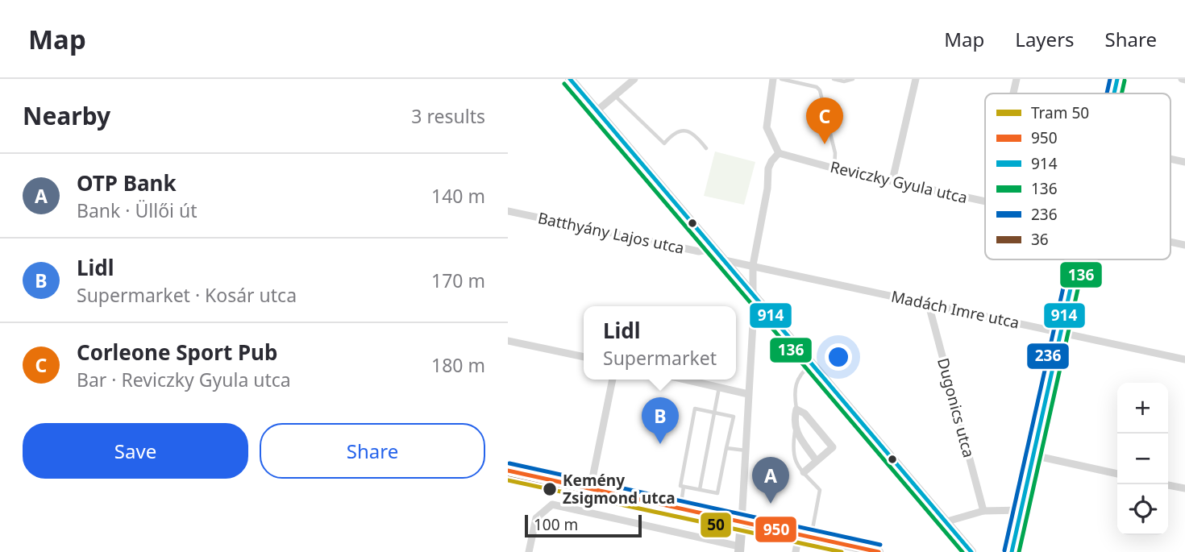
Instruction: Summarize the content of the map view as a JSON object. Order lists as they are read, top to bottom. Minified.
{"streets":{"street":["Reviczky Gyula utca","Batthyány Lajos utca","Madách Imre utca","Dugonics utca"]},"crossings":[["Madách Imre utca","Dugonics utca"]],"places":["Kemény Zsigmond utca"],"lines":["transit line 914","transit line 236","transit line 136","transit line 950","transit line 36","tram line 50"],"legend":["Tram 50","950","914","136","236","36"],"scale_bar":"100 m","page":{"header":"Map","nav":["Map","Layers","Share"],"heading":["Nearby","3 results"],"pins":["C","B","A"],"list":[{"mark":"A","name":"OTP Bank","note":"Bank · Üllői út","value":"140 m"},{"mark":"B","name":"Lidl","note":"Supermarket · Kosár utca","value":"170 m"},{"mark":"C","name":"Corleone Sport Pub","note":"Bar · Reviczky Gyula utca","value":"180 m"}],"popup":["Lidl","Supermarket"],"map_buttons":["+","−"],"buttons":["Save","Share"],"scale":"100 m"}}
